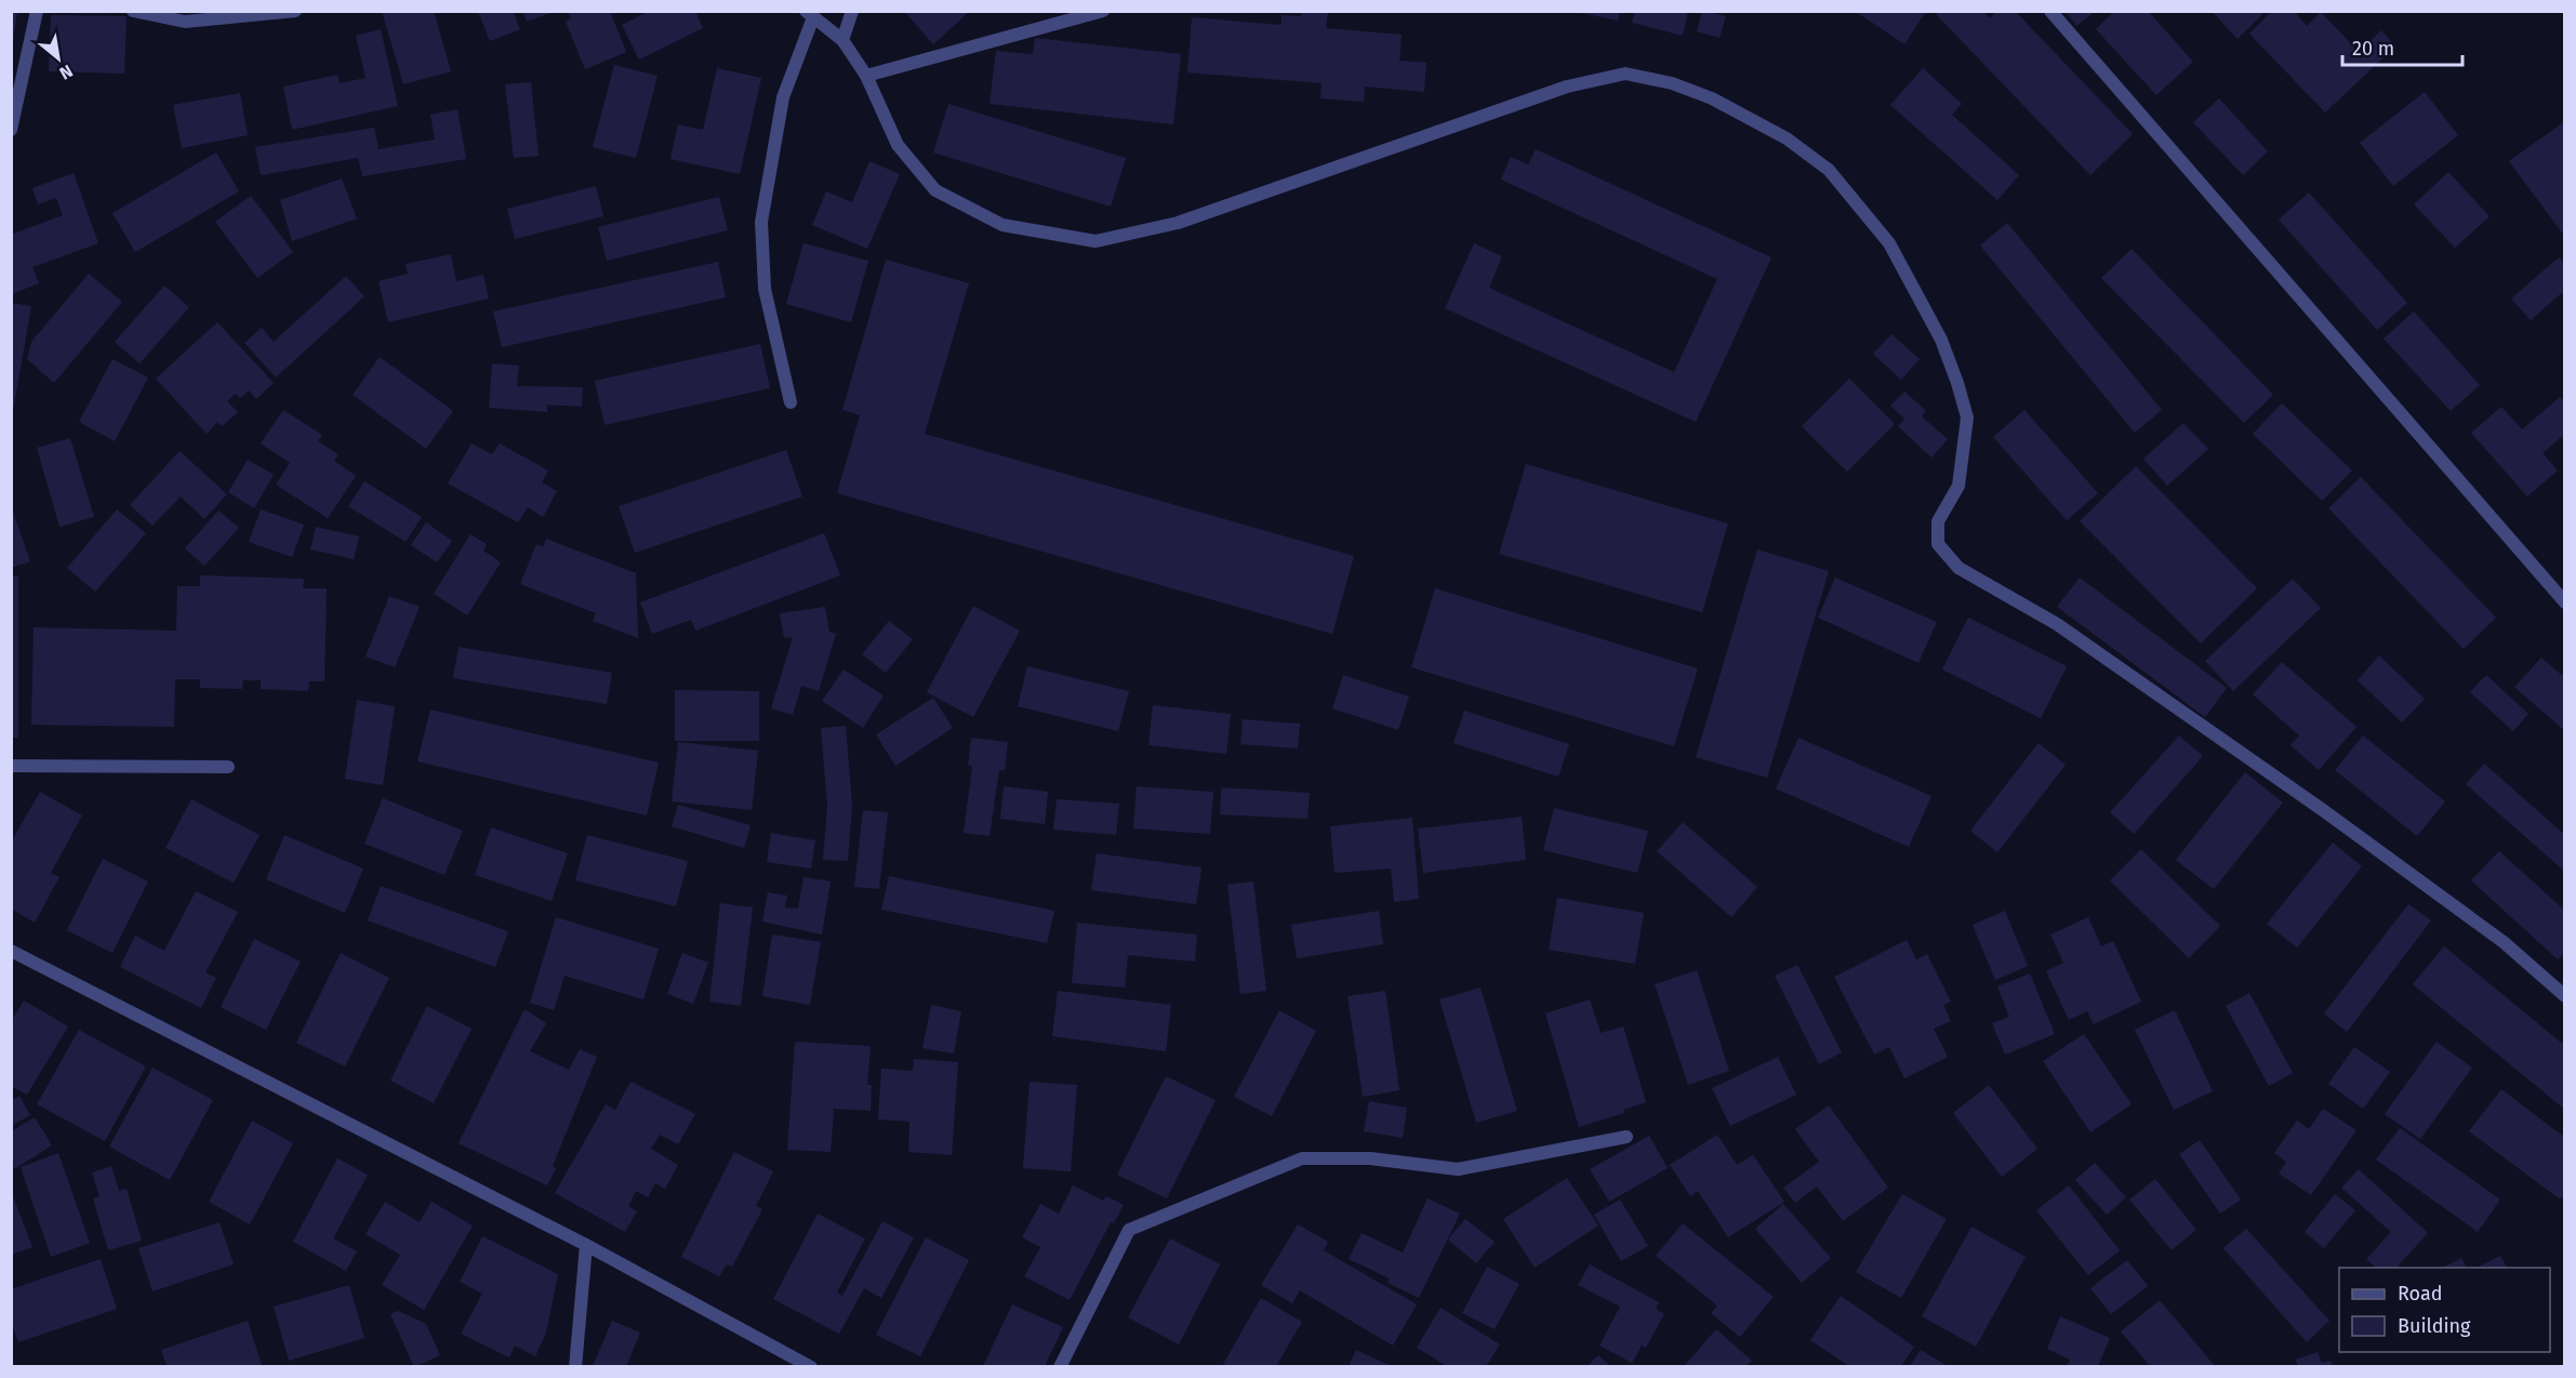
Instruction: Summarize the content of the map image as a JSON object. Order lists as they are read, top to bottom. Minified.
{"legend":["Road","Building"],"scale_bar":"20 m","north":"bottom right"}
